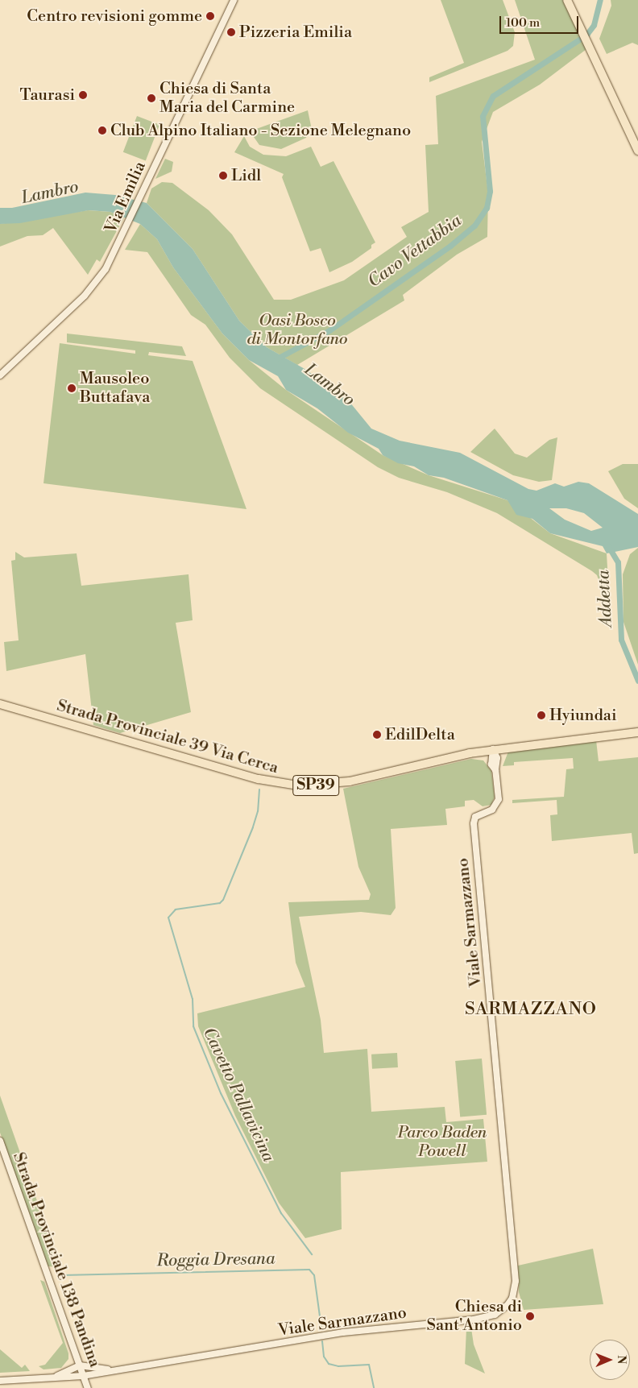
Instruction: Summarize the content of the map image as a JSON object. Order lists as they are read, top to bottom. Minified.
{"streets":{"main road":["Strada Provinciale 39 Via Cerca","SP39"],"street":["Via Emilia","Viale Sarmazzano","Strada Provinciale 138 Pandina"]},"crossings":[["Strada Provinciale 39 Via Cerca","Viale Sarmazzano"]],"districts":["SARMAZZANO"],"water":["Lambro","Cavo Vettabbia","Addetta","Cavetto Pallavicina","Roggia Dresana"],"parks":["Oasi Bosco di Montorfano","Parco Baden Powell"],"places":["Centro revisioni gomme","Pizzeria Emilia","Taurasi","Chiesa di Santa Maria del Carmine","Club Alpino Italiano - Sezione Melegnano","Lidl","Mausoleo Buttafava","Hyiundai","EdilDelta","Chiesa di Sant'Antonio"],"scale_bar":"100 m","north":"right"}
